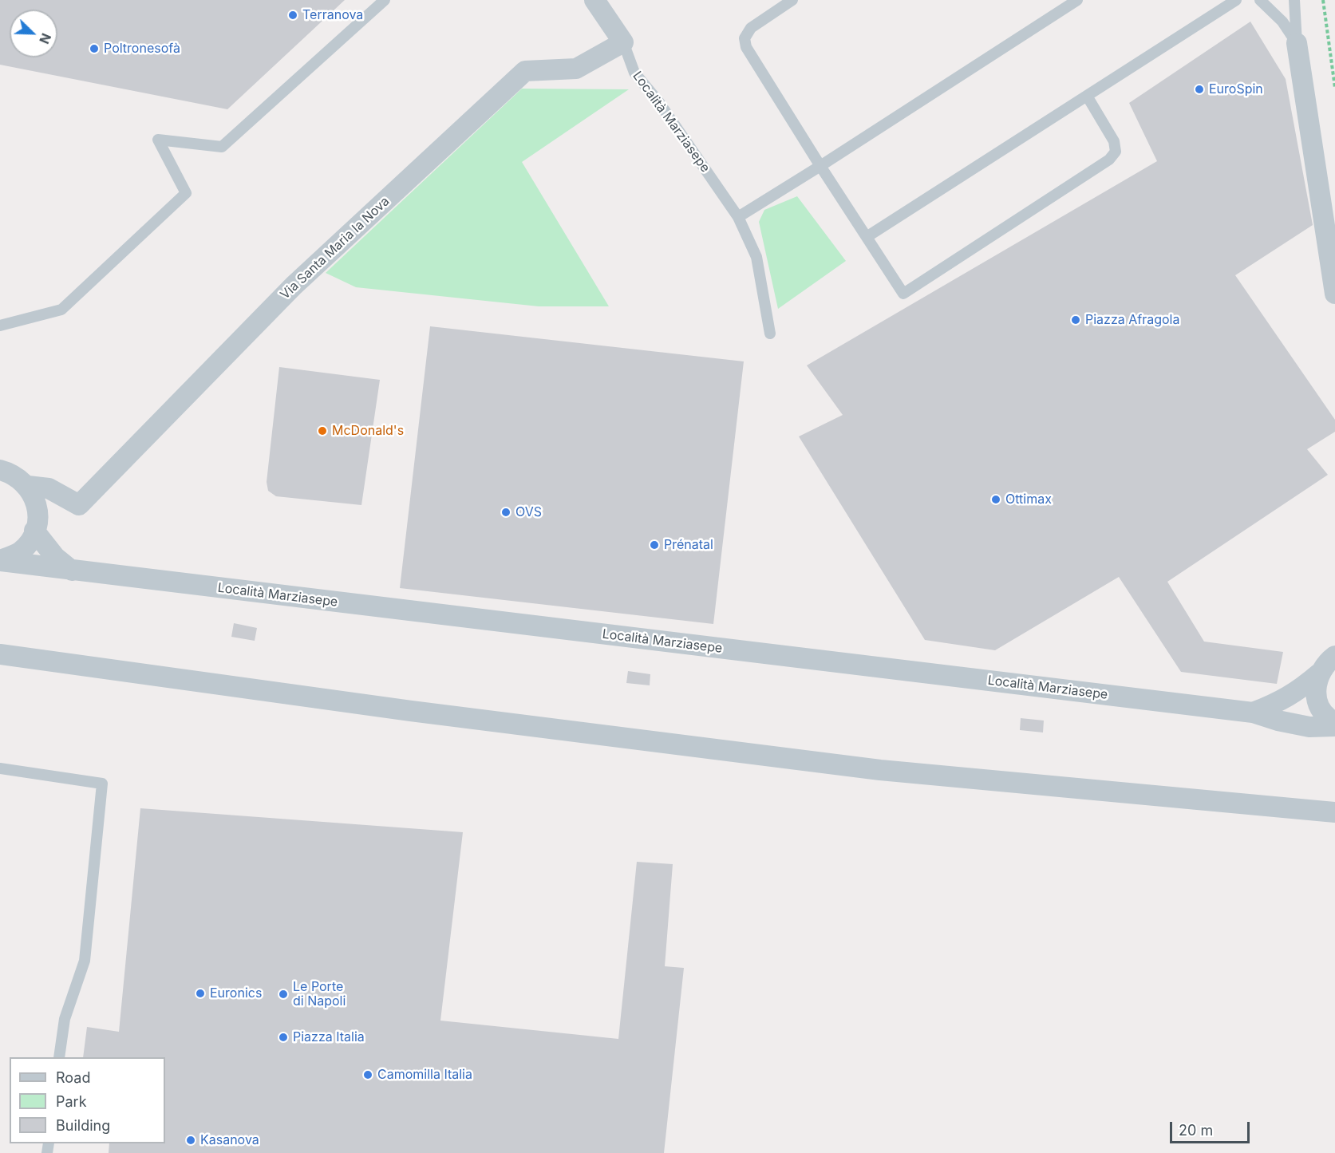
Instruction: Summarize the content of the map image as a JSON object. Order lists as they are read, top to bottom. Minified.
{"streets":{"street":["Località Marziasepe","Via Santa Maria la Nova"]},"crossings":[["Località Marziasepe","Via Santa Maria la Nova"]],"places":["Terranova","Poltronesofà","EuroSpin","Piazza Afragola","McDonald's","Ottimax","OVS","Prénatal","Euronics","Le Porte di Napoli","Piazza Italia","Camomilla Italia","Kasanova"],"legend":["Road","Park","Building"],"scale_bar":"20 m","north":"bottom right"}
